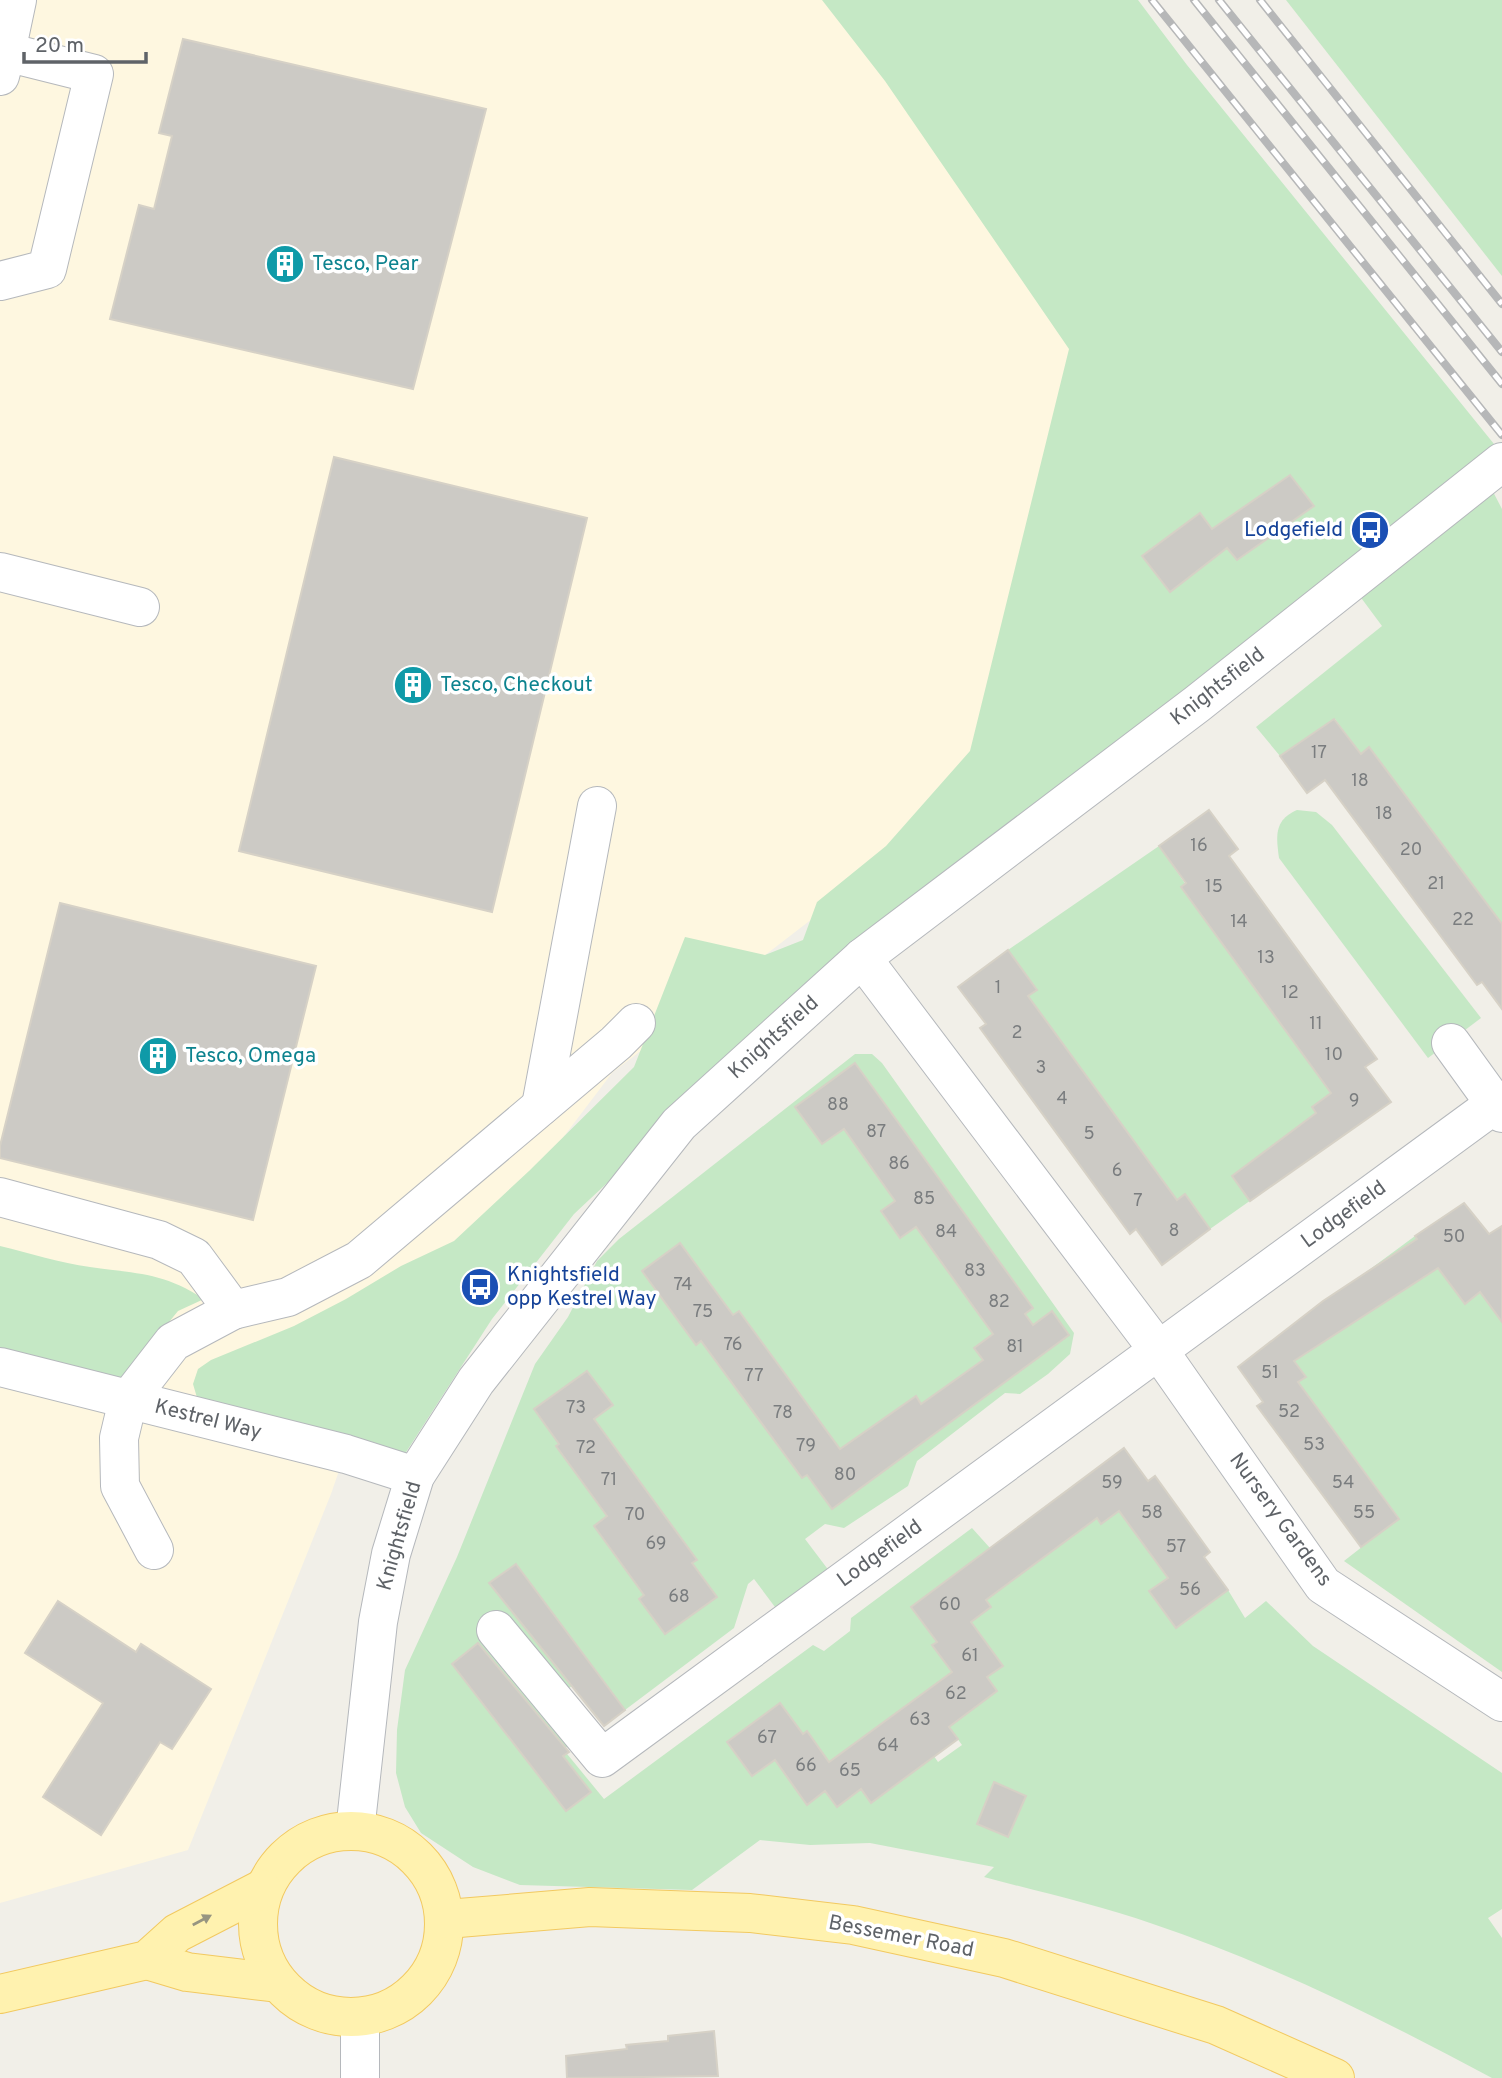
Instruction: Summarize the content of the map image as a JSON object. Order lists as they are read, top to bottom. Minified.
{"streets":{"main road":["Bessemer Road"],"street":["Knightsfield","Lodgefield","Kestrel Way","Nursery Gardens"]},"crossings":[["Knightsfield","Kestrel Way"],["Knightsfield","Bessemer Road"],["Lodgefield","Nursery Gardens"]],"places":{"building":["Tesco, Pear","Tesco, Checkout","Tesco, Omega"],"bus stop":["Lodgefield","Knightsfield opp Kestrel Way"]},"house_numbers":["17","18","18","16","20","21","15","22","14","13","1","12","11","2","10","3","4","9","88","87","5","86","6","85","7","8","84","50","83","74","82","75","76","81","51","77","73","52","78","53","79","72","80","71","59","54","58","55","70","69","57","56","68","60","61","62","63","67","64","66","65"],"scale_bar":"20 m"}
